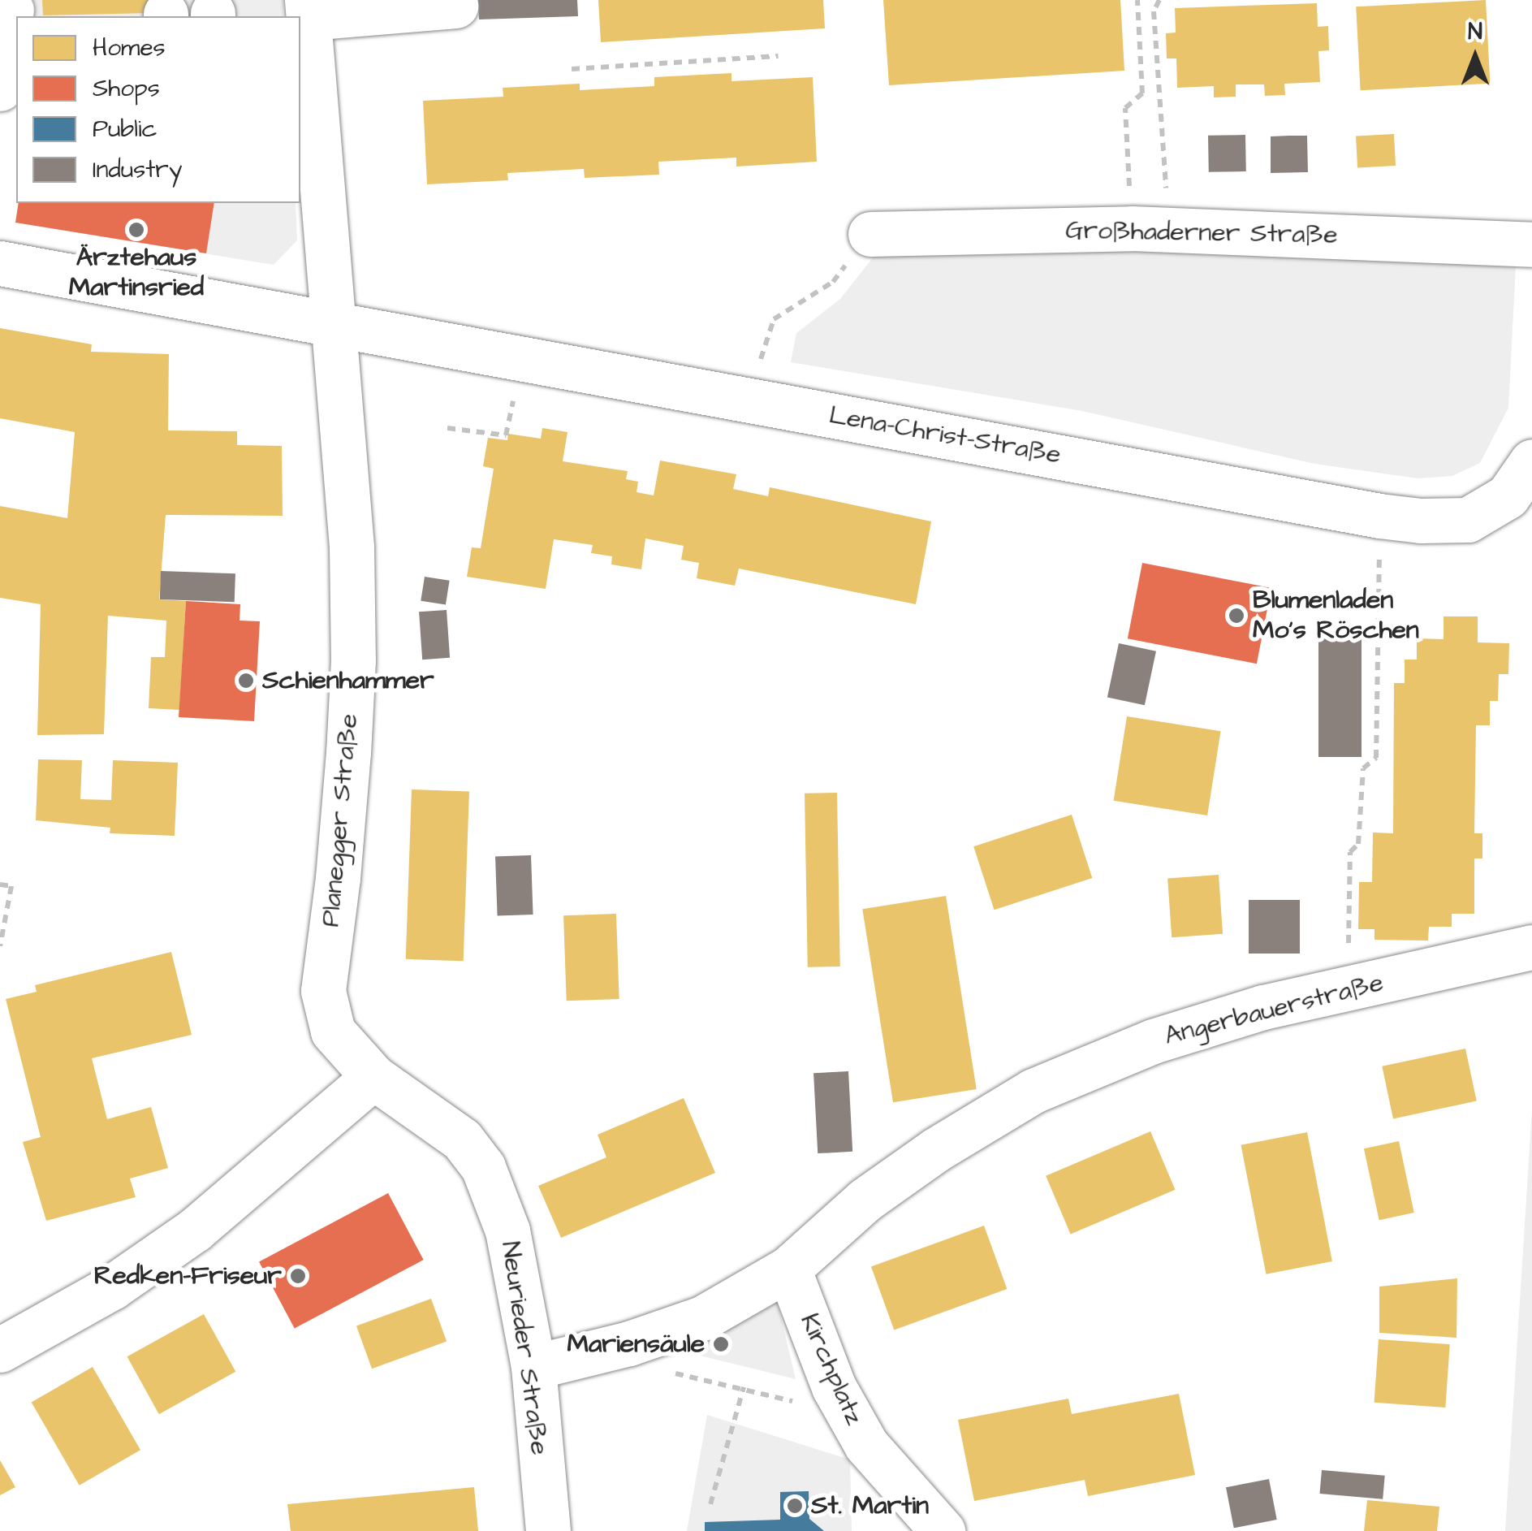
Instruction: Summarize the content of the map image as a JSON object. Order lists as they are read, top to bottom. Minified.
{"streets":{"street":["Großhaderner Straße","Lena-Christ-Straße","Planegger Straße","Angerbauerstraße","Neurieder Straße","Kirchplatz"]},"crossings":[["Lena-Christ-Straße","Planegger Straße"],["Planegger Straße","Neurieder Straße"],["Angerbauerstraße","Kirchplatz"]],"places":["Ärztehaus Martinsried","Blumenladen Mo's Röschen","Schienhammer","Redken-Friseur","Mariensäule","St. Martin"],"legend":["Homes","Shops","Public","Industry"],"north":"top"}
